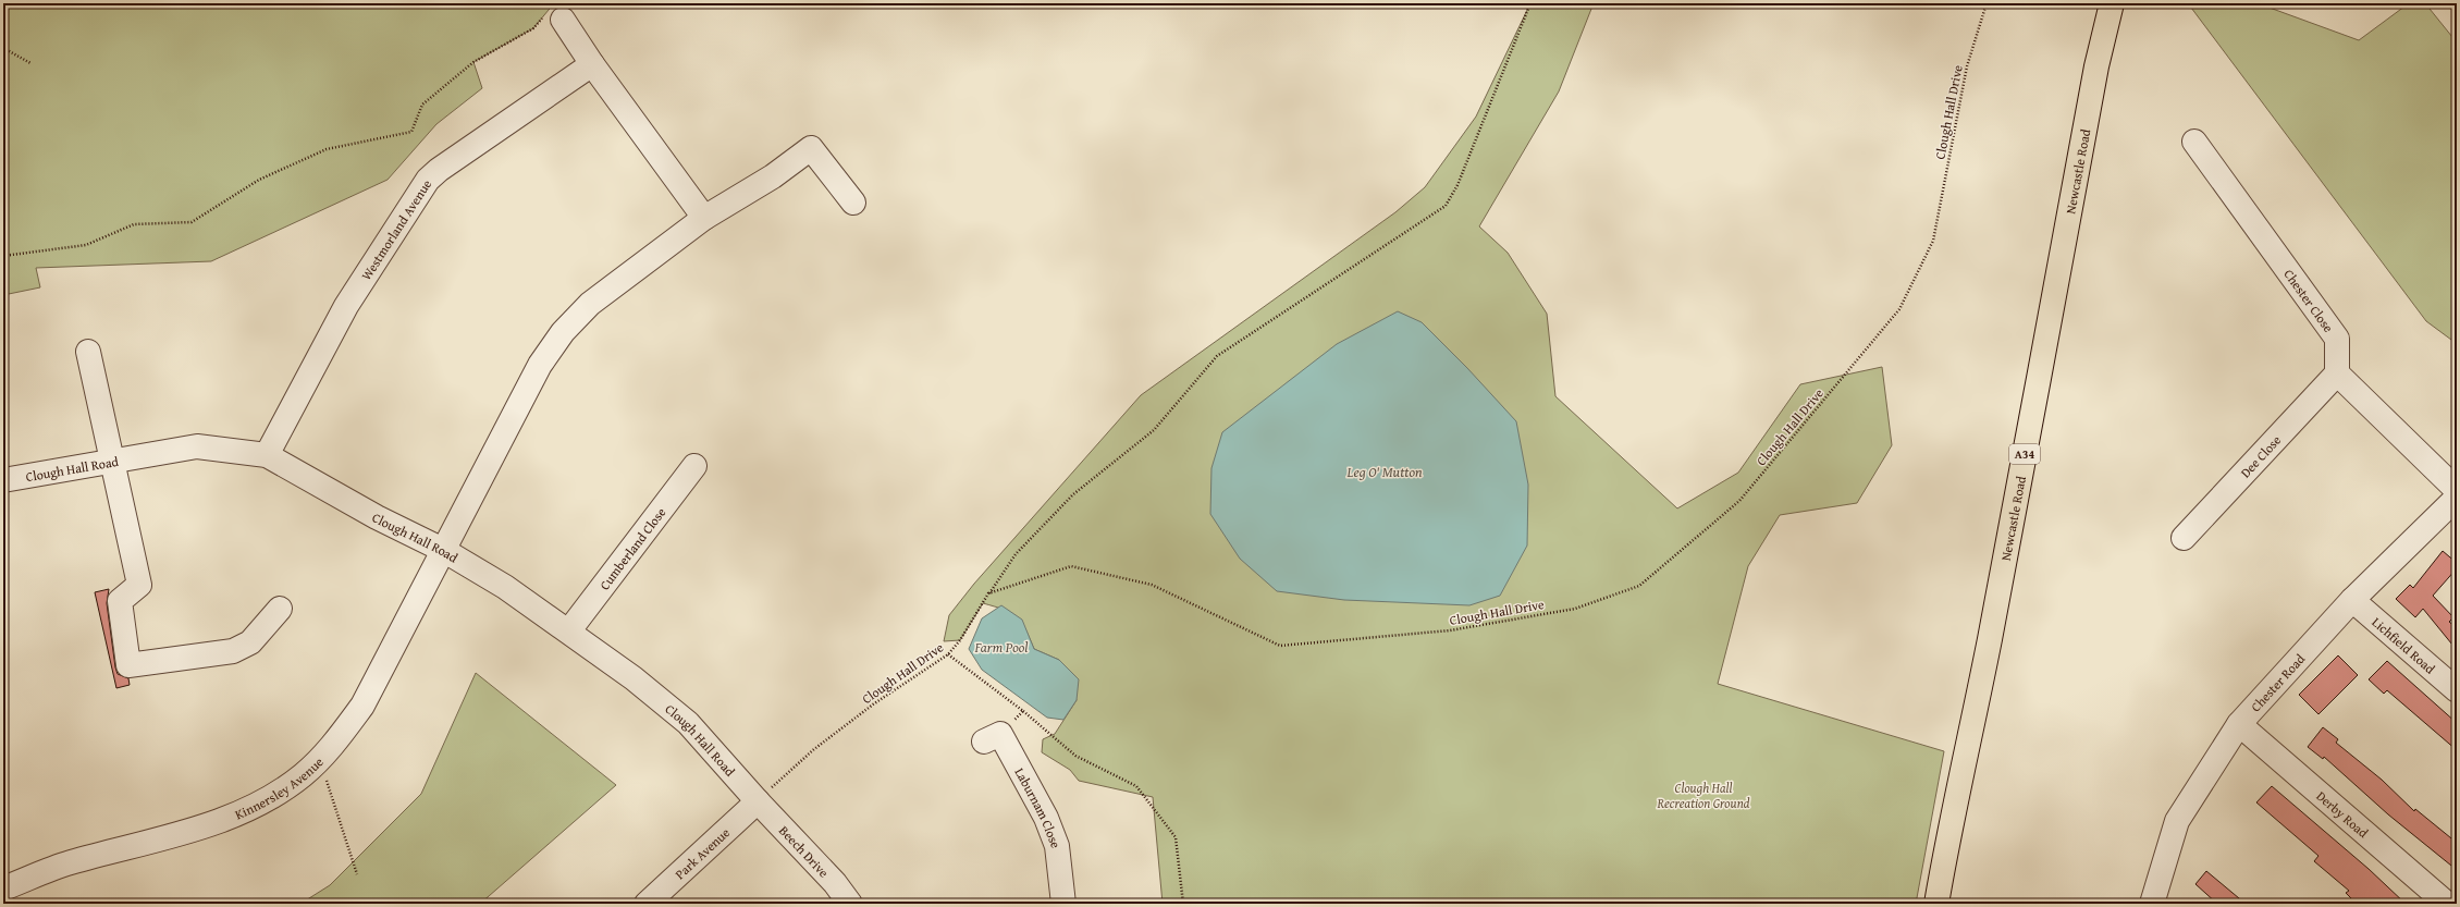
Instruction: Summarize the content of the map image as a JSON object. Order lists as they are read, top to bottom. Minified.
{"streets":{"highway":["Newcastle Road","A34"],"street":["Westmorland Avenue","Chester Close","Dee Close","Clough Hall Road","Cumberland Close","Lichfield Road","Chester Road","Kinnersley Avenue","Laburnam Close","Derby Road","Beech Drive","Park Avenue"],"path":["Clough Hall Drive"]},"crossings":[["Clough Hall Drive","Clough Hall Road"],["Clough Hall Drive","Beech Drive"],["Clough Hall Drive","Park Avenue"],["Westmorland Avenue","Clough Hall Road"],["Chester Close","Dee Close"],["Clough Hall Road","Cumberland Close"],["Clough Hall Road","Kinnersley Avenue"],["Clough Hall Road","Beech Drive"],["Clough Hall Road","Park Avenue"],["Lichfield Road","Chester Road"],["Chester Road","Derby Road"],["Beech Drive","Park Avenue"]],"water":["Leg O' Mutton","Farm Pool"],"parks":["Clough Hall Recreation Ground"]}
